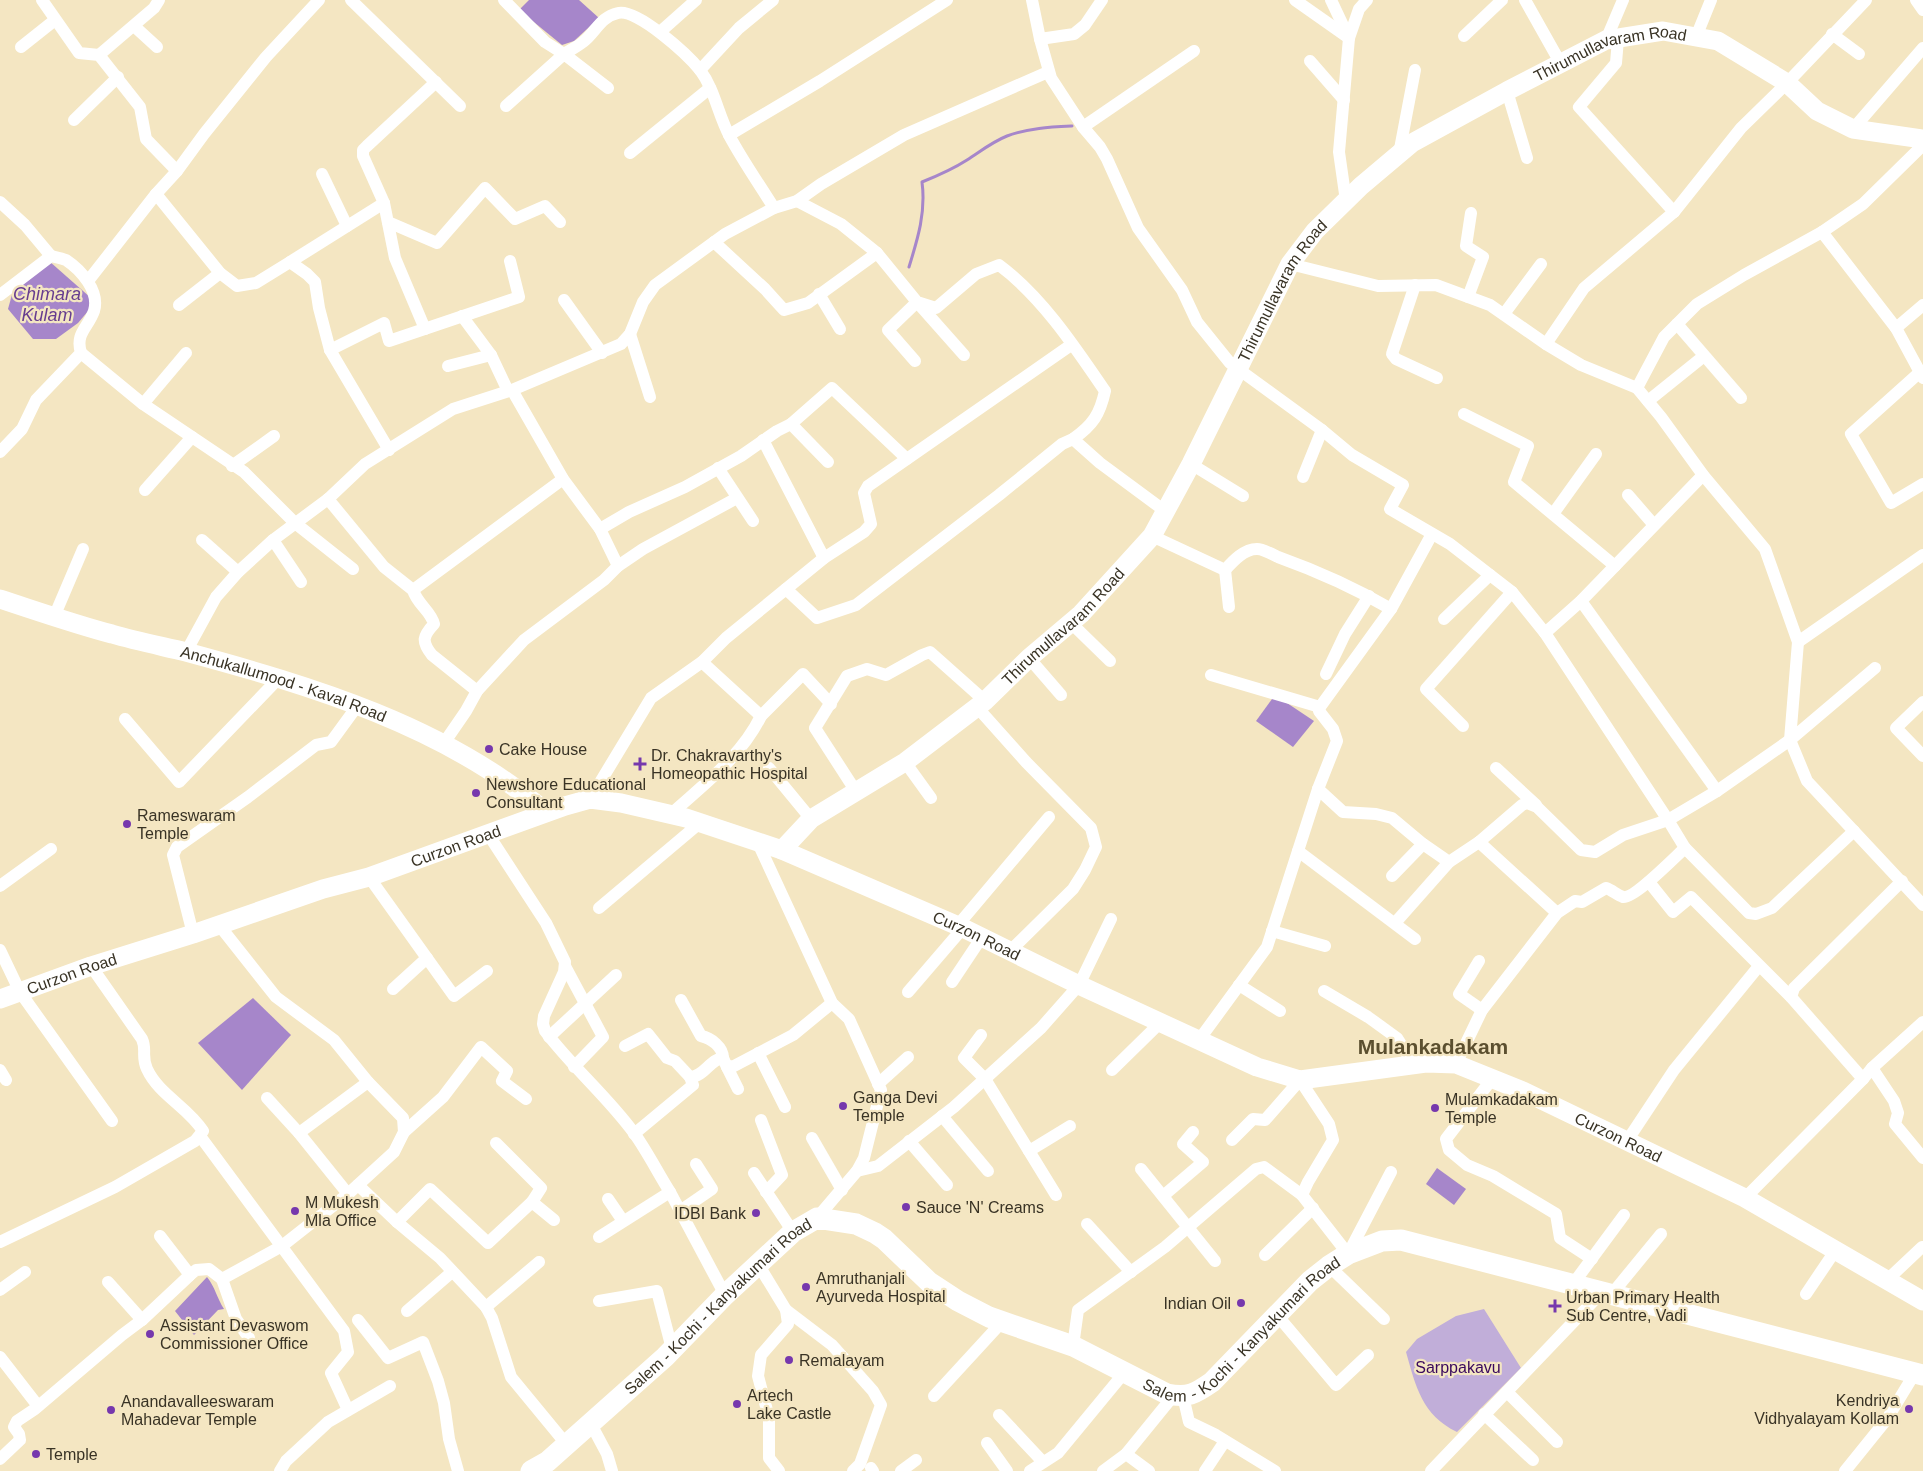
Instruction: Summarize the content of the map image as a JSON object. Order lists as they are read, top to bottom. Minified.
{"streets":{"main road":["Salem - Kochi - Kanyakumari Road"],"street":["Thirumullavaram Road","Anchukallumood - Kaval Road","Curzon Road"]},"crossings":[["Thirumullavaram Road","Curzon Road"],["Anchukallumood - Kaval Road","Curzon Road"]],"districts":["Mulankadakam"],"water":["Chimara Kulam"],"parks":["Sarppakavu"],"places":{"other":["Cake House","Newshore Educational Consultant","Rameswaram Temple","Ganga Devi Temple","Mulamkadakam Temple","Sauce 'N' Creams","M Mukesh Mla Office","IDBI Bank","Amruthanjali Ayurveda Hospital","Indian Oil","Assistant Devaswom Commissioner Office","Remalayam","Artech Lake Castle","Kendriya Vidhyalayam Kollam","Anandavalleeswaram Mahadevar Temple","Temple"],"health":["Dr. Chakravarthy's Homeopathic Hospital","Urban Primary Health Sub Centre, Vadi"]}}
